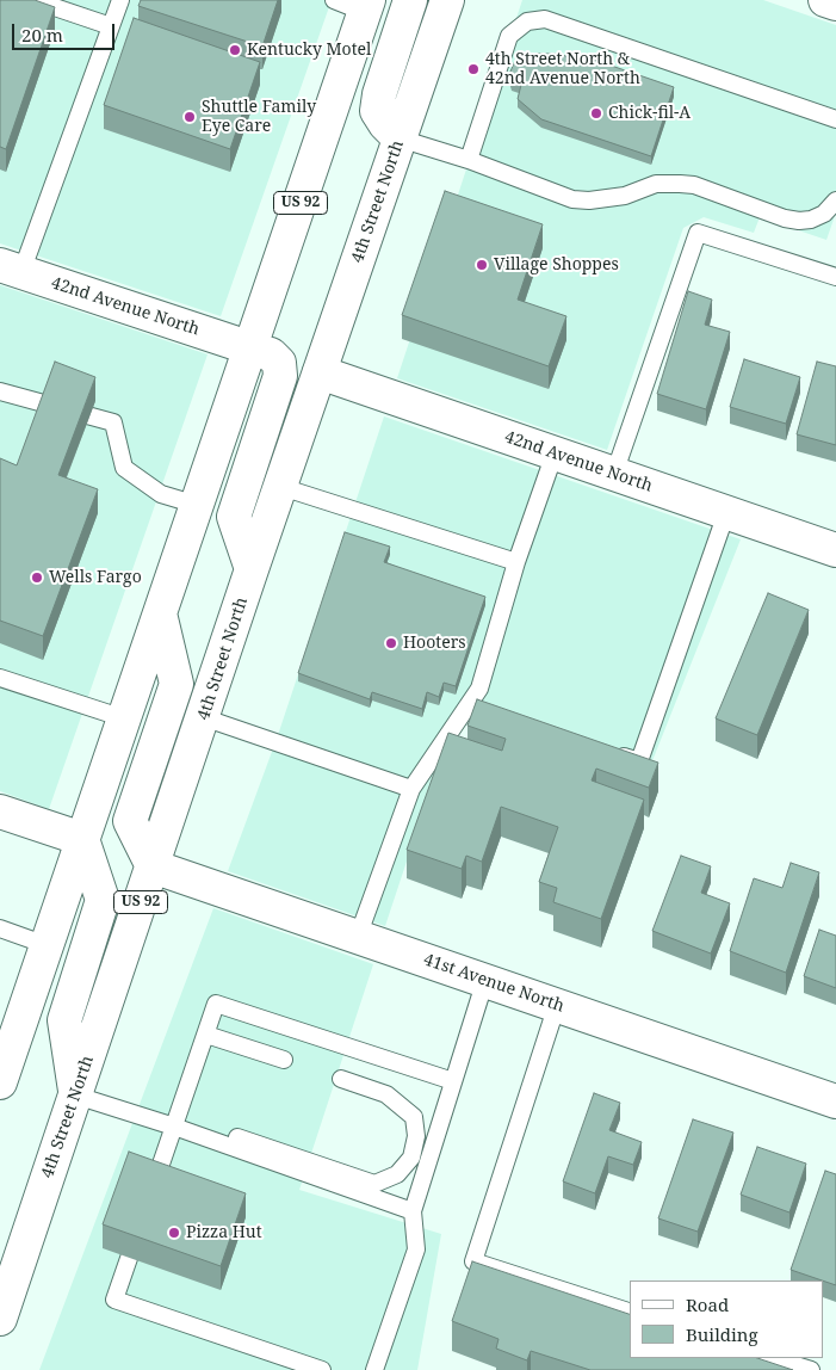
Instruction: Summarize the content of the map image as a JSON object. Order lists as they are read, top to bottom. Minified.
{"streets":{"main road":["4th Street North","US 92","42nd Avenue North","41st Avenue North"]},"crossings":[["4th Street North","42nd Avenue North"],["4th Street North","41st Avenue North"],["US 92","42nd Avenue North"]],"places":["Kentucky Motel","4th Street North & 42nd Avenue North","Chick-fil-A","Shuttle Family Eye Care","Village Shoppes","Wells Fargo","Hooters","Pizza Hut"],"legend":["Road","Building"],"scale_bar":"20 m"}
